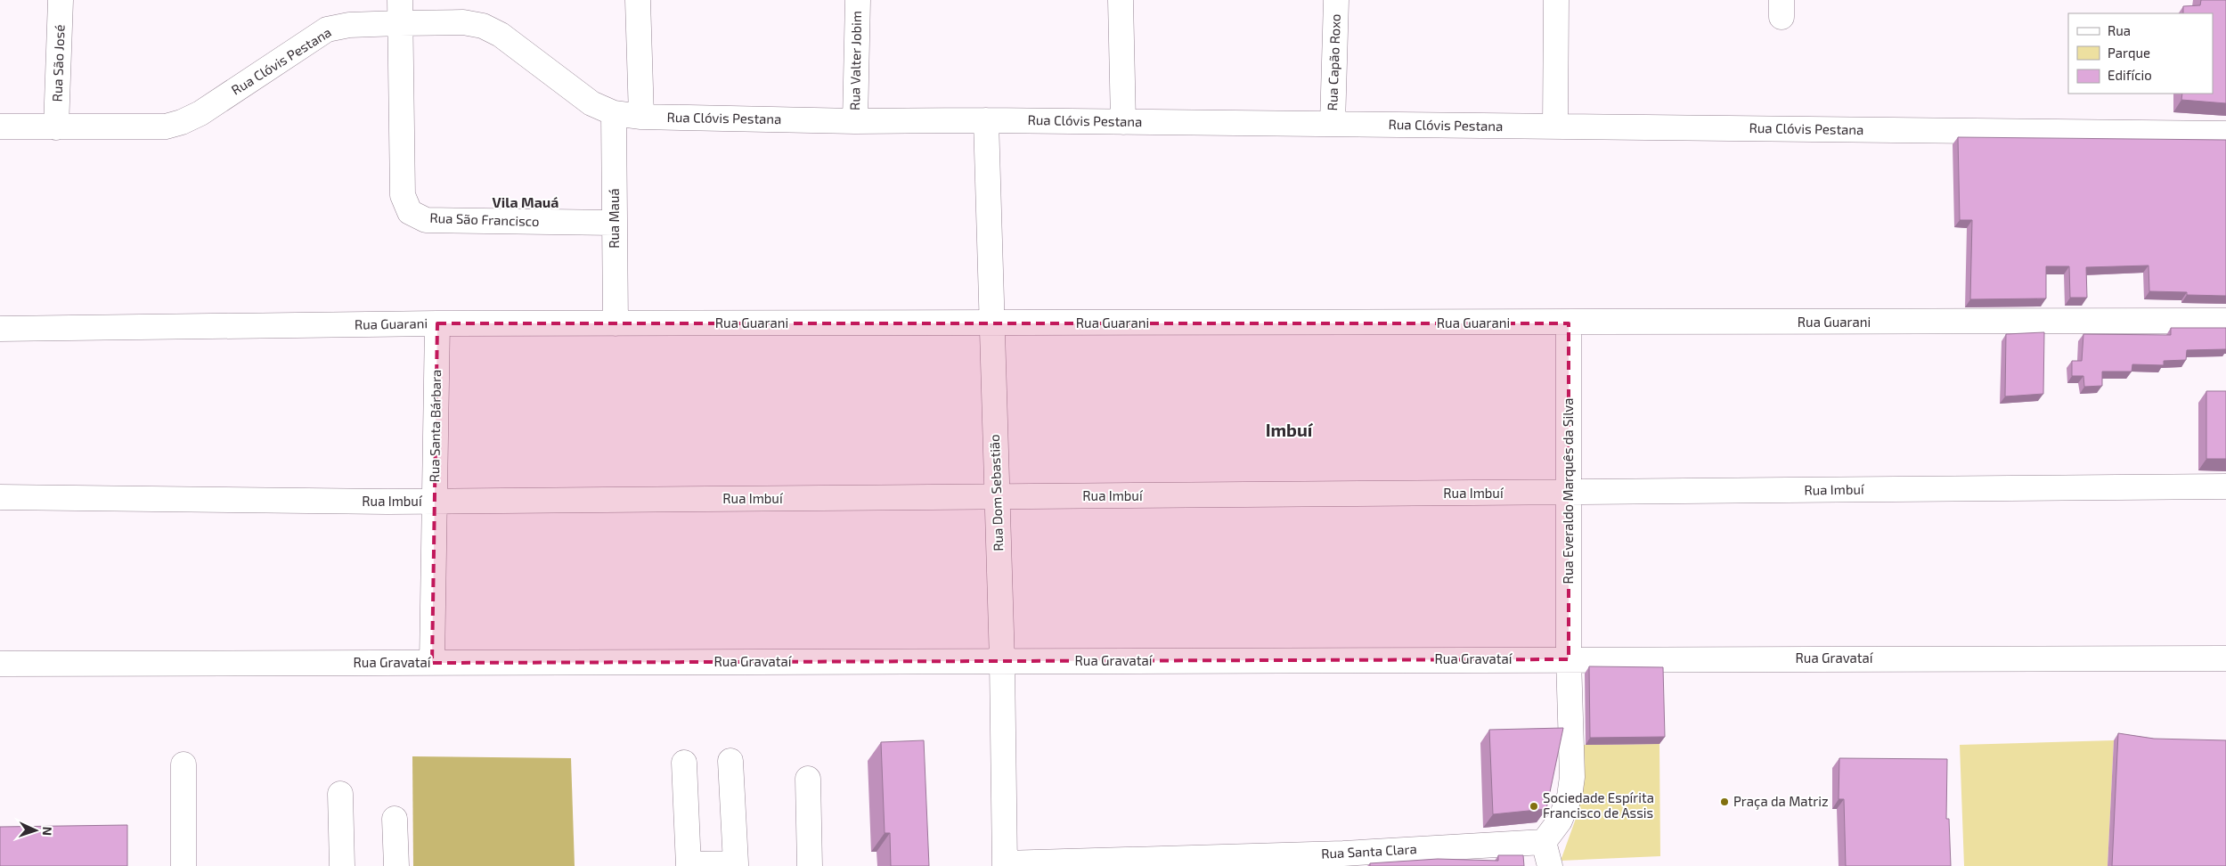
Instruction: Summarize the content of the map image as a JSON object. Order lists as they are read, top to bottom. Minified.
{"streets":{"street":["Rua Valter Jobim","Rua Clóvis Pestana","Rua Capão Roxo","Rua São José","Rua Mauá","Rua São Francisco","Rua Guarani","Rua Santa Bárbara","Rua Imbuí","Rua Everaldo Marquês da Silva","Rua Dom Sebastião","Rua Gravataí","Rua Santa Clara"]},"crossings":[["Rua Valter Jobim","Rua Clóvis Pestana"],["Rua Clóvis Pestana","Rua Capão Roxo"],["Rua Clóvis Pestana","Rua São José"],["Rua Clóvis Pestana","Rua Mauá"],["Rua Clóvis Pestana","Rua São Francisco"],["Rua Clóvis Pestana","Rua Dom Sebastião"],["Rua Mauá","Rua São Francisco"],["Rua Mauá","Rua Guarani"],["Rua Guarani","Rua Santa Bárbara"],["Rua Guarani","Rua Everaldo Marquês da Silva"],["Rua Guarani","Rua Dom Sebastião"],["Rua Santa Bárbara","Rua Imbuí"],["Rua Santa Bárbara","Rua Gravataí"],["Rua Imbuí","Rua Everaldo Marquês da Silva"],["Rua Imbuí","Rua Dom Sebastião"],["Rua Everaldo Marquês da Silva","Rua Gravataí"],["Rua Dom Sebastião","Rua Gravataí"],["Rua Dom Sebastião","Rua Santa Clara"]],"districts":["Vila Mauá","Imbuí"],"places":["Praça da Matriz","Sociedade Espírita Francisco de Assis"],"legend":["Rua","Parque","Edifício"],"north":"right"}
